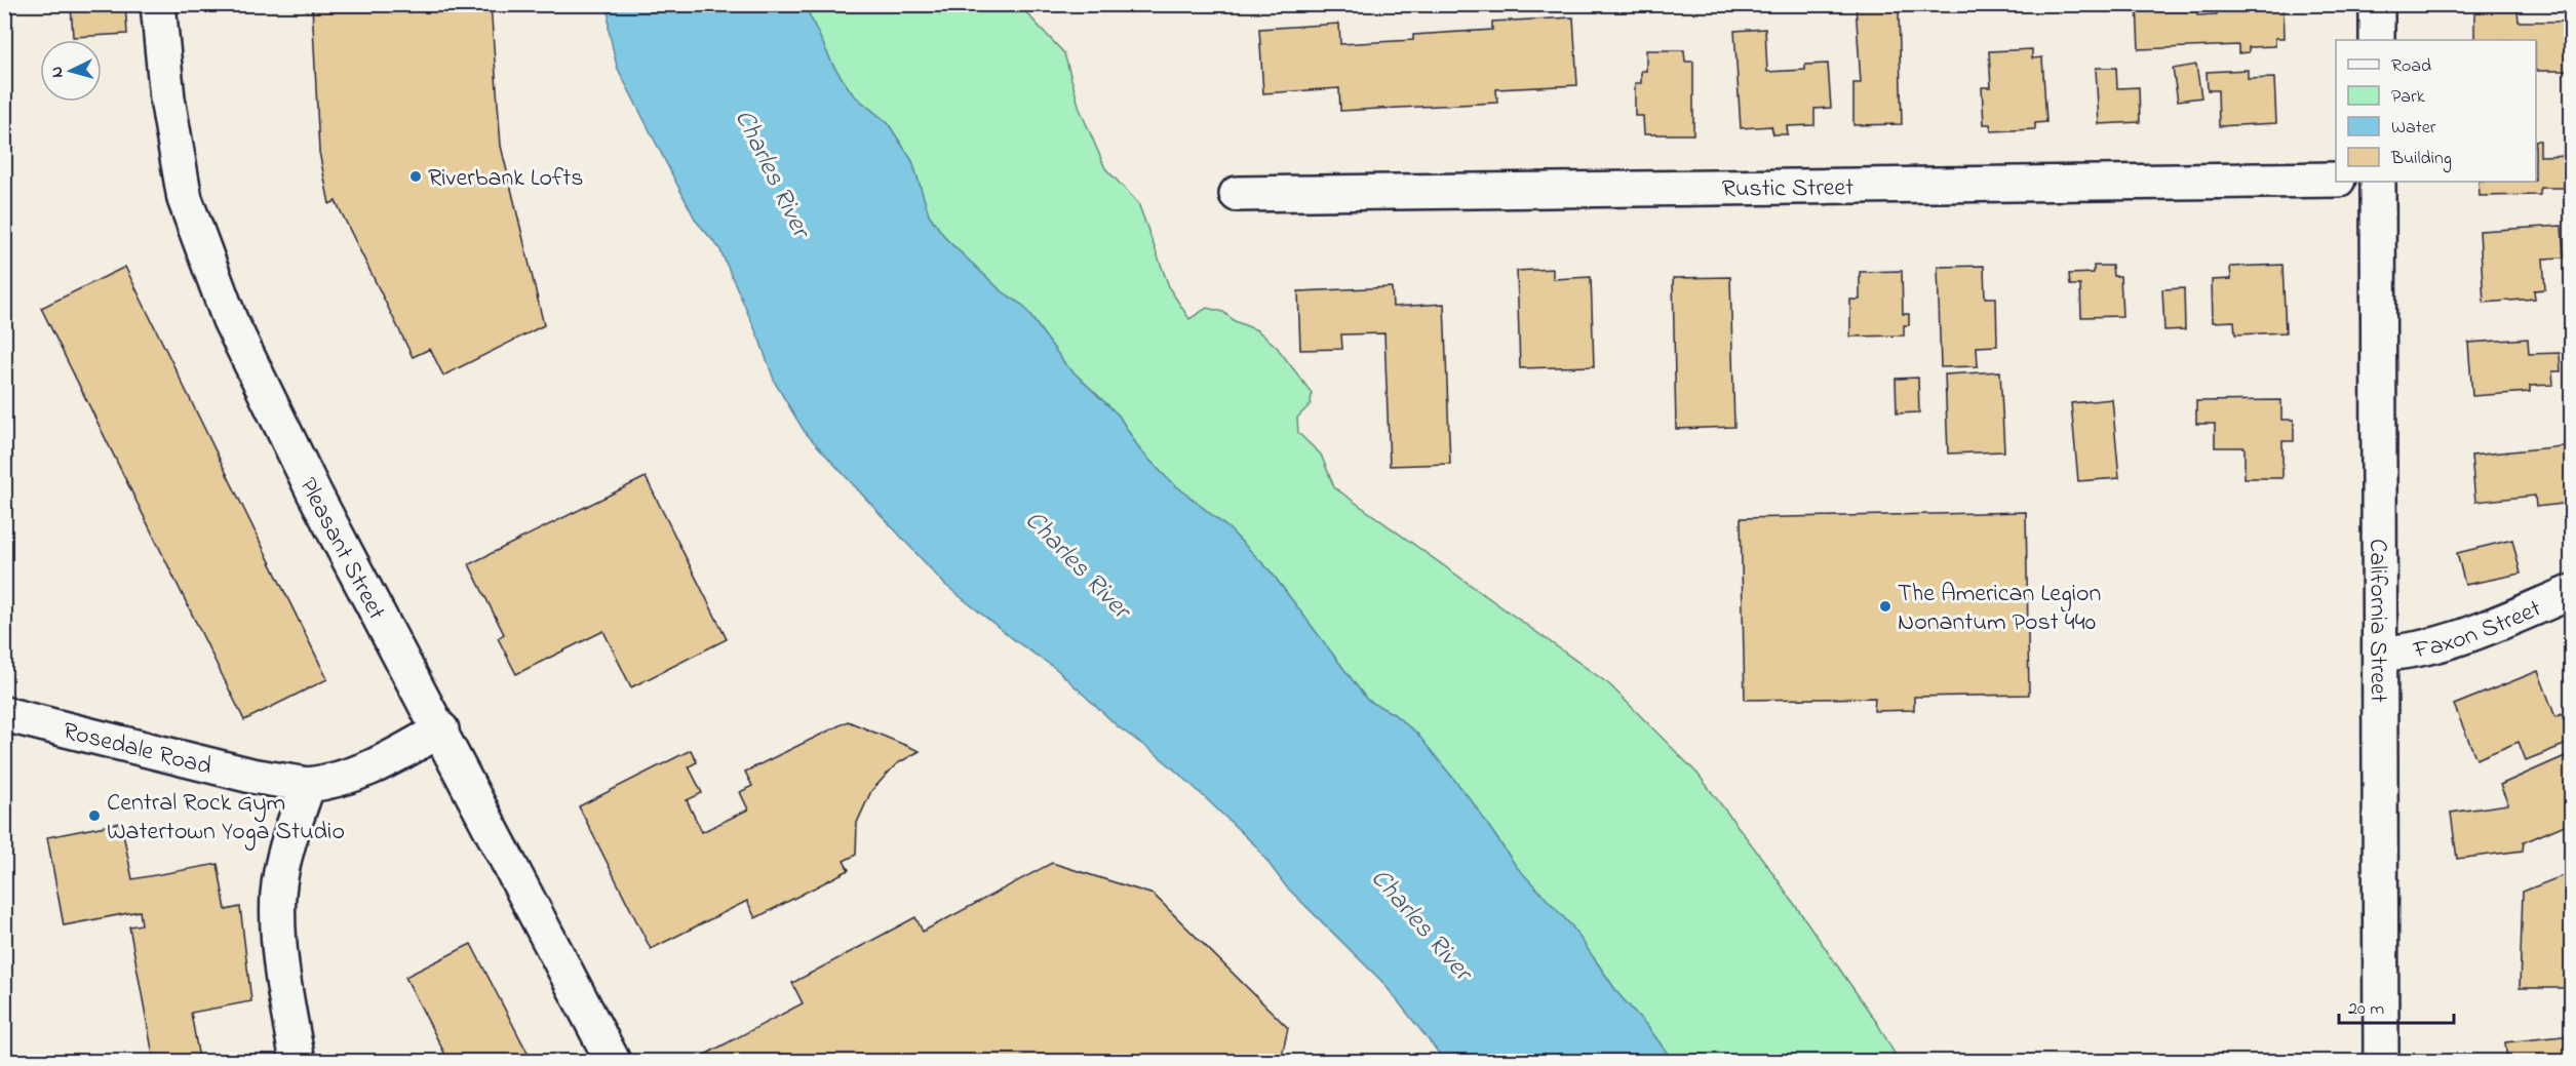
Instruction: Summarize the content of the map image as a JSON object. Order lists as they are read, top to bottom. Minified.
{"streets":{"street":["Rustic Street","Pleasant Street","California Street","Faxon Street","Rosedale Road"]},"crossings":[["Pleasant Street","Rosedale Road"],["California Street","Faxon Street"]],"water":["Charles River"],"places":["Riverbank Lofts","The American Legion Nonantum Post 440","Central Rock Gym Watertown Yoga Studio"],"legend":["Road","Park","Water","Building"],"scale_bar":"20 m","north":"left"}
